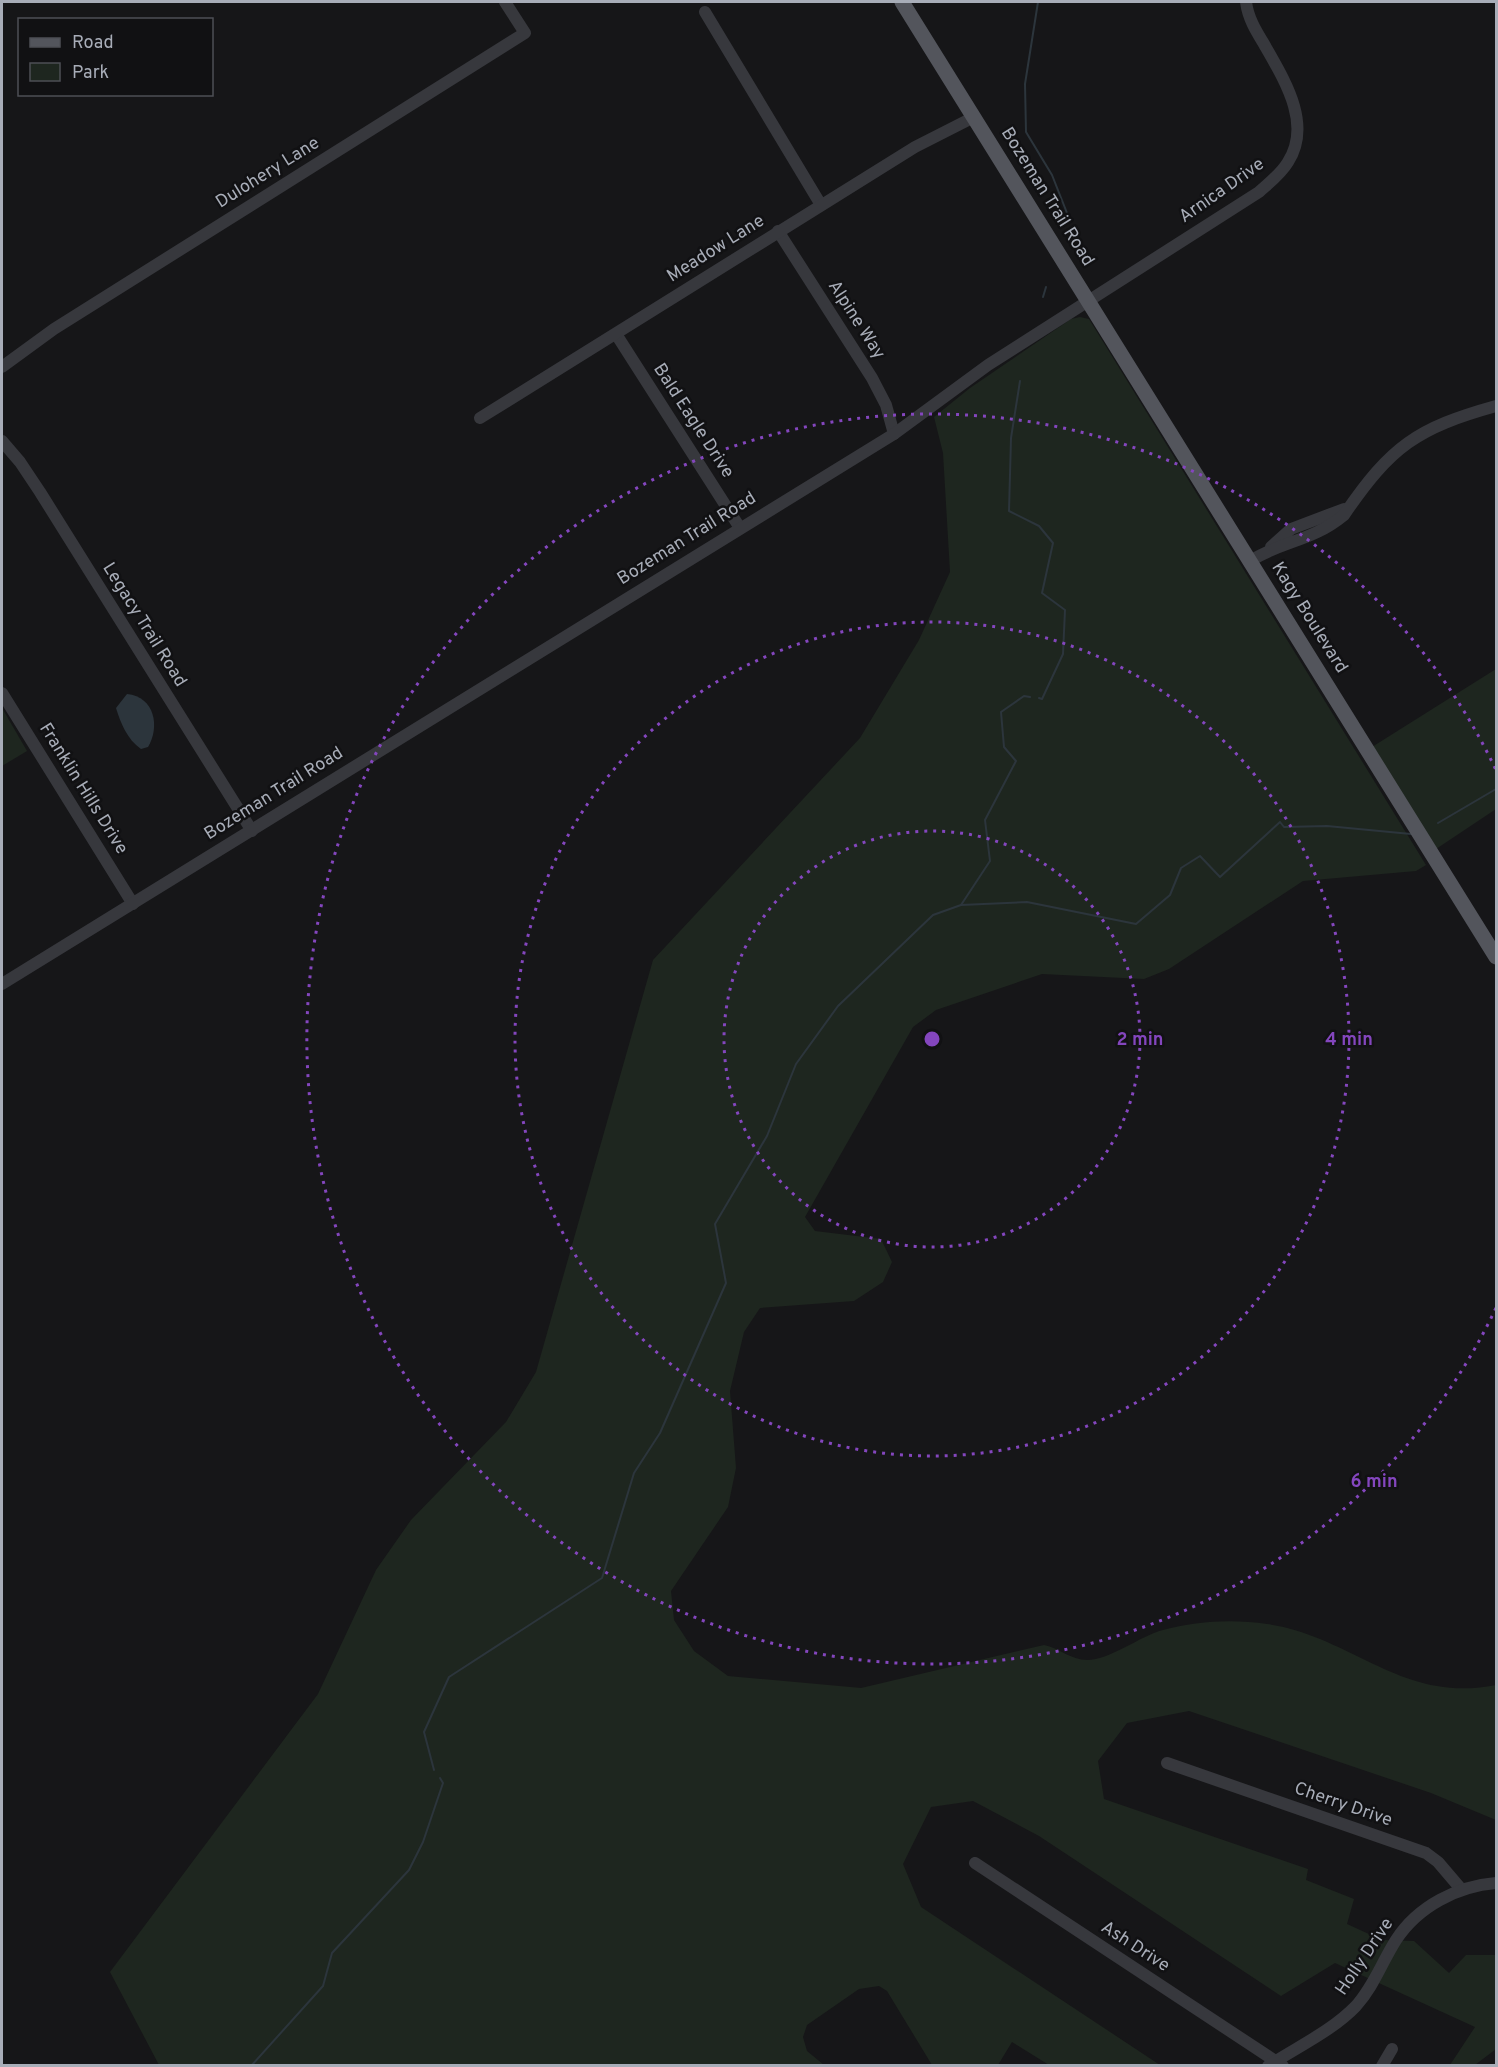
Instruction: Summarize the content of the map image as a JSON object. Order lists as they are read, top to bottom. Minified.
{"streets":{"main road":["Bozeman Trail Road","Kagy Boulevard"],"street":["Dulohery Lane","Arnica Drive","Meadow Lane","Alpine Way","Bald Eagle Drive","Legacy Trail Road","Franklin Hills Drive","Cherry Drive","Ash Drive","Holly Drive"]},"crossings":[["Arnica Drive","Bozeman Trail Road"],["Arnica Drive","Kagy Boulevard"],["Bozeman Trail Road","Meadow Lane"],["Bozeman Trail Road","Alpine Way"],["Bozeman Trail Road","Bald Eagle Drive"],["Bozeman Trail Road","Kagy Boulevard"],["Bozeman Trail Road","Legacy Trail Road"],["Bozeman Trail Road","Franklin Hills Drive"],["Meadow Lane","Alpine Way"],["Meadow Lane","Bald Eagle Drive"],["Cherry Drive","Holly Drive"],["Ash Drive","Holly Drive"]],"legend":["Road","Park"],"rings":["2 min","4 min","6 min"]}
